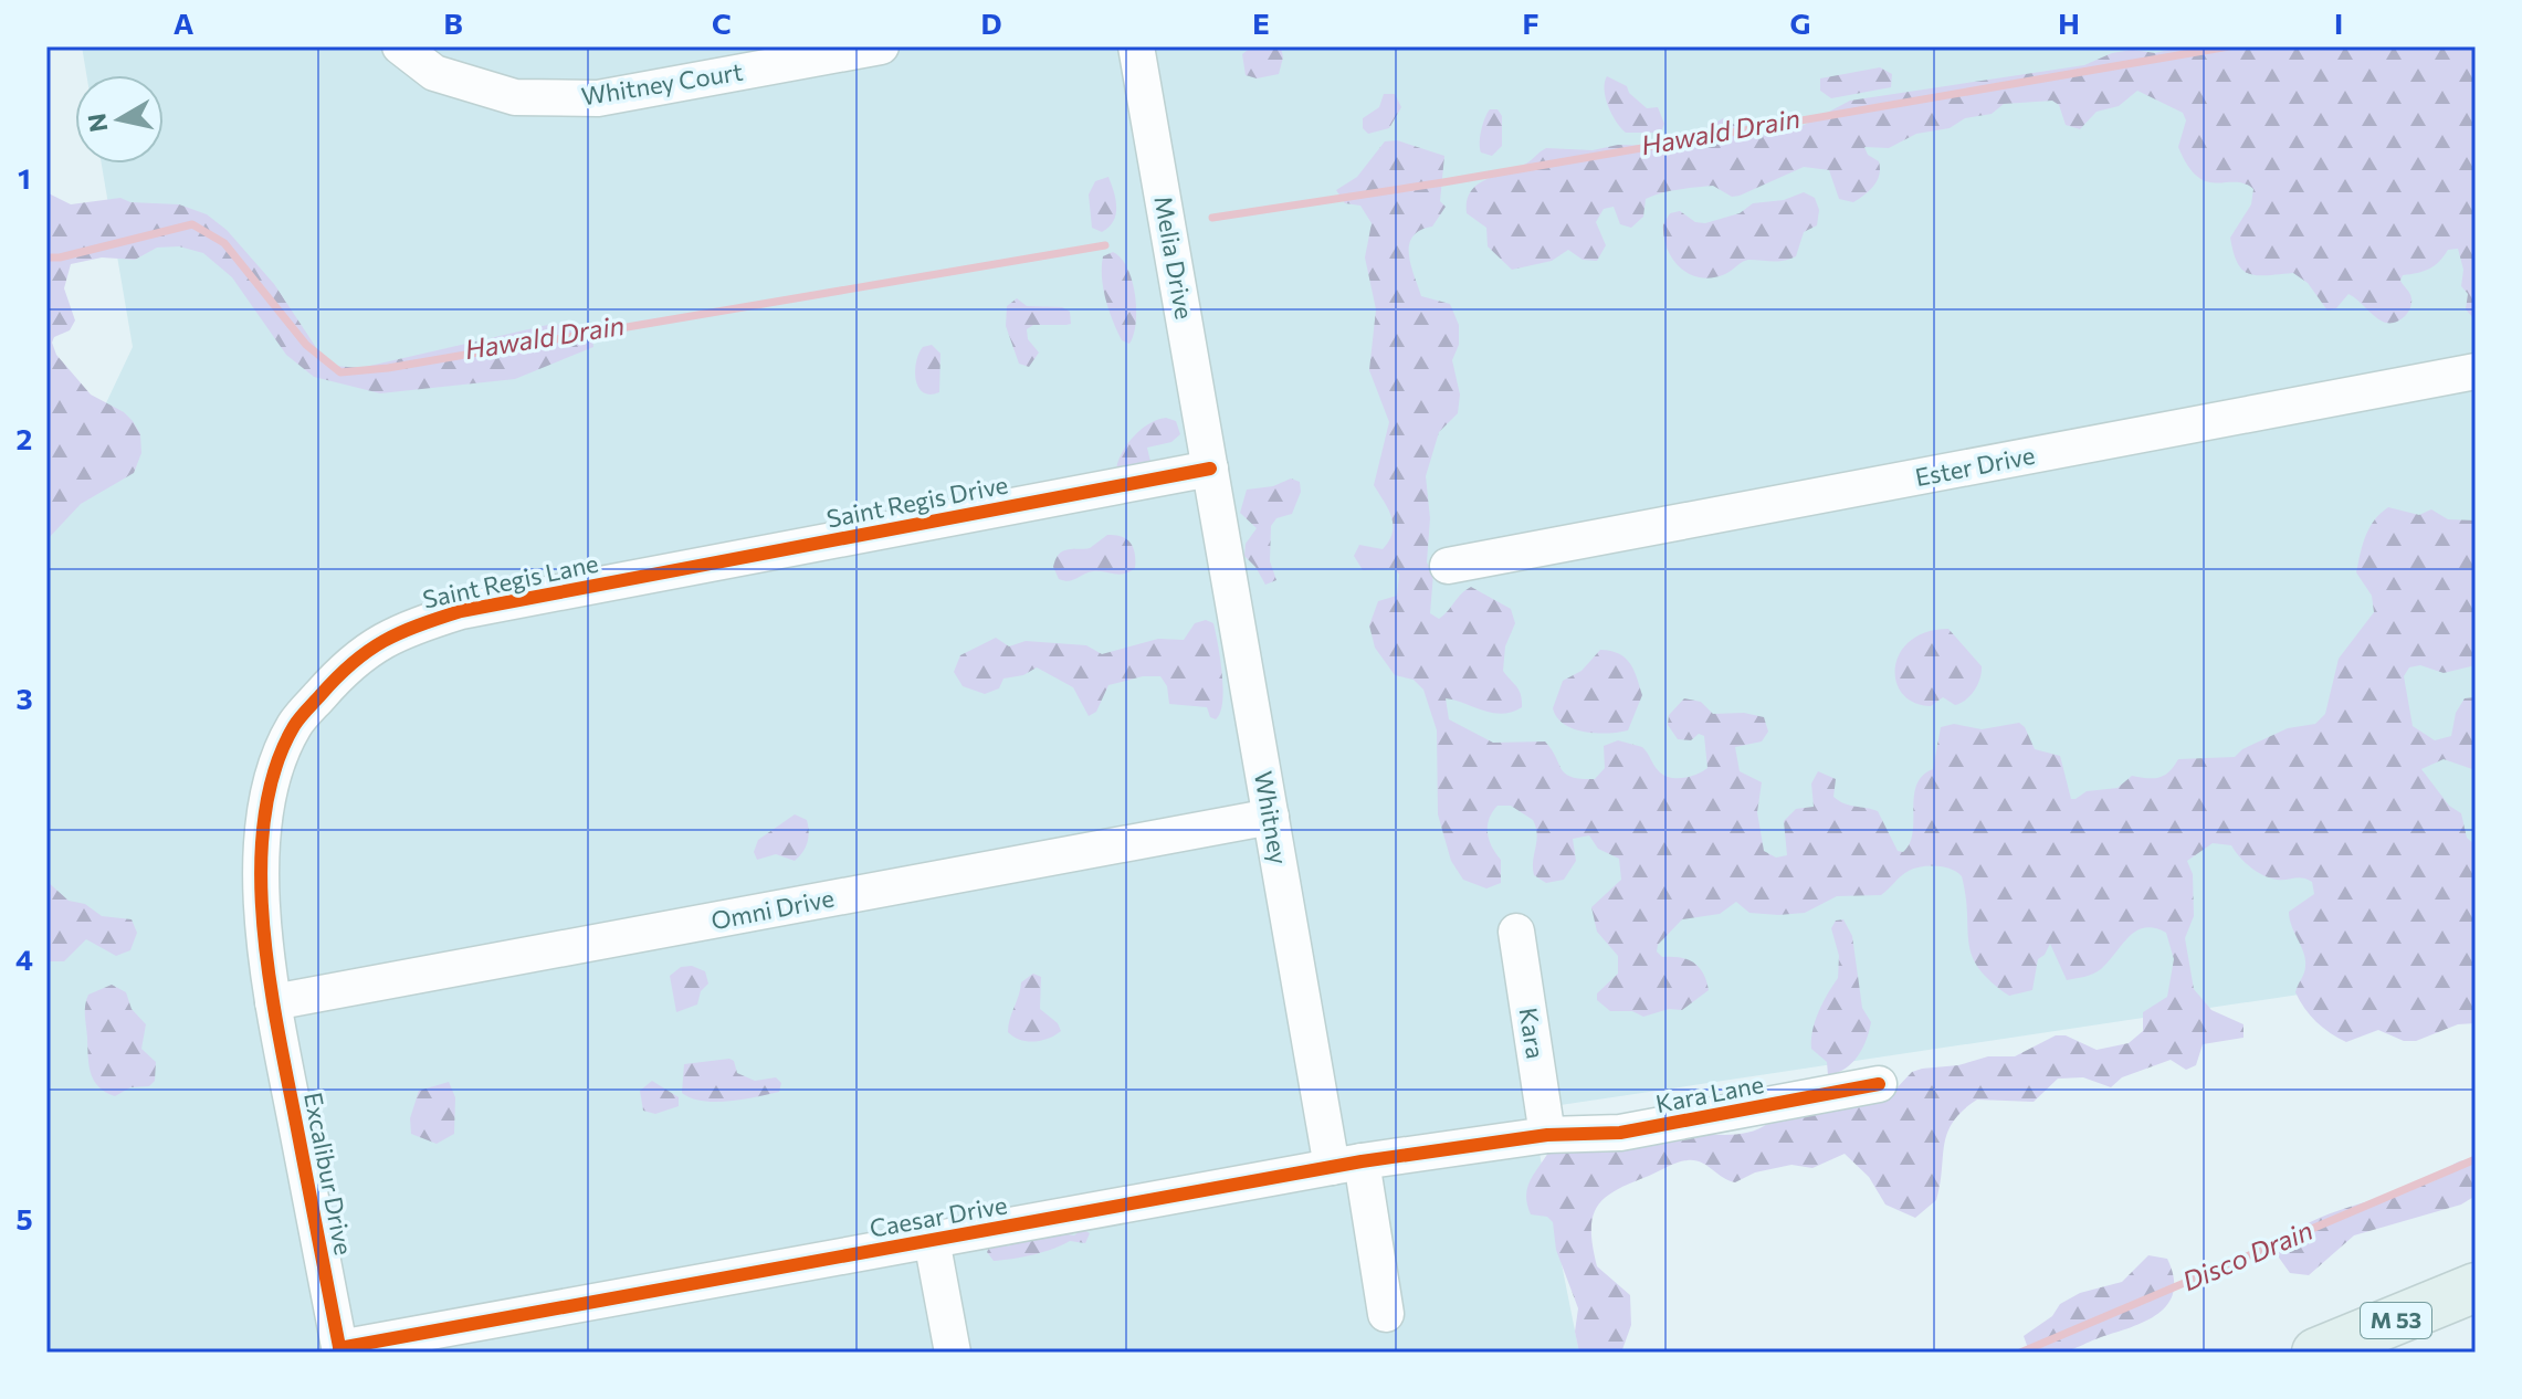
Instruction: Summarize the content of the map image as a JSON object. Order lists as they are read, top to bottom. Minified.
{"streets":{"highway":["M 53"],"street":["Whitney Court","Melia Drive","Ester Drive","Saint Regis Drive","Saint Regis Lane","Whitney","Omni Drive","Kara","Kara Lane","Excalibur Drive","Caesar Drive"]},"crossings":[["Melia Drive","Saint Regis Drive"],["Melia Drive","Whitney"],["Saint Regis Drive","Saint Regis Lane"],["Saint Regis Drive","Whitney"],["Saint Regis Lane","Omni Drive"],["Saint Regis Lane","Excalibur Drive"],["Whitney","Omni Drive"],["Whitney","Caesar Drive"],["Omni Drive","Excalibur Drive"],["Kara","Kara Lane"],["Kara","Caesar Drive"],["Kara Lane","Caesar Drive"],["Excalibur Drive","Caesar Drive"]],"water":["Hawald Drain","Disco Drain"],"north":"left","grid":{"columns":["A","B","C","D","E","F","G","H","I"],"rows":["1","2","3","4","5"]}}
